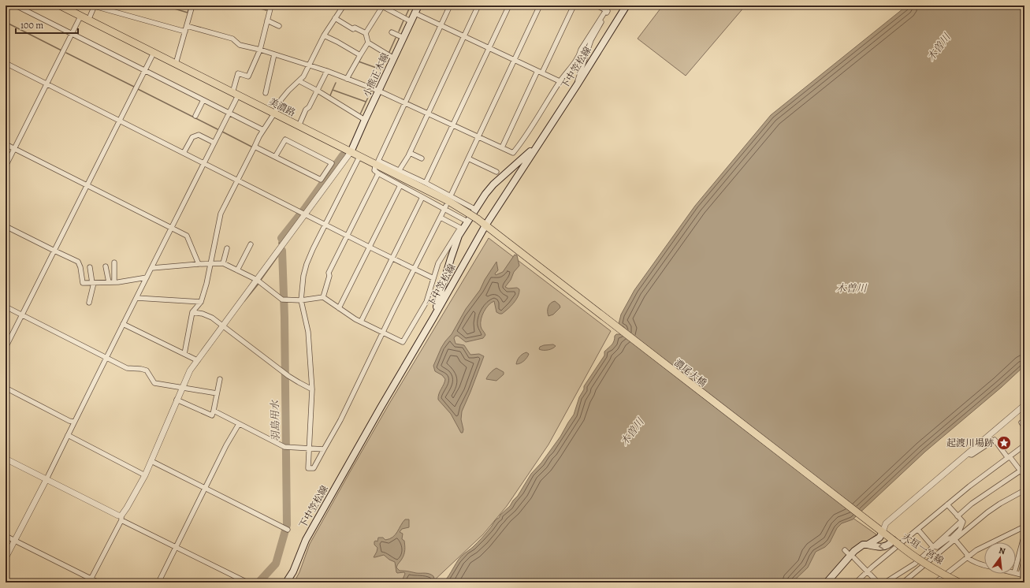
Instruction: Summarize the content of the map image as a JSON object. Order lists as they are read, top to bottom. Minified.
{"streets":{"main road":["下中笠松線","小熊正木線","美濃路","濃尾大橋","大垣一宮線"]},"crossings":[["下中笠松線","美濃路"],["小熊正木線","美濃路"],["美濃路","濃尾大橋"],["濃尾大橋","大垣一宮線"]],"water":["木曽川","羽島用水"],"places":{"place":["起渡川場跡"]},"scale_bar":"100 m","north":"top"}
